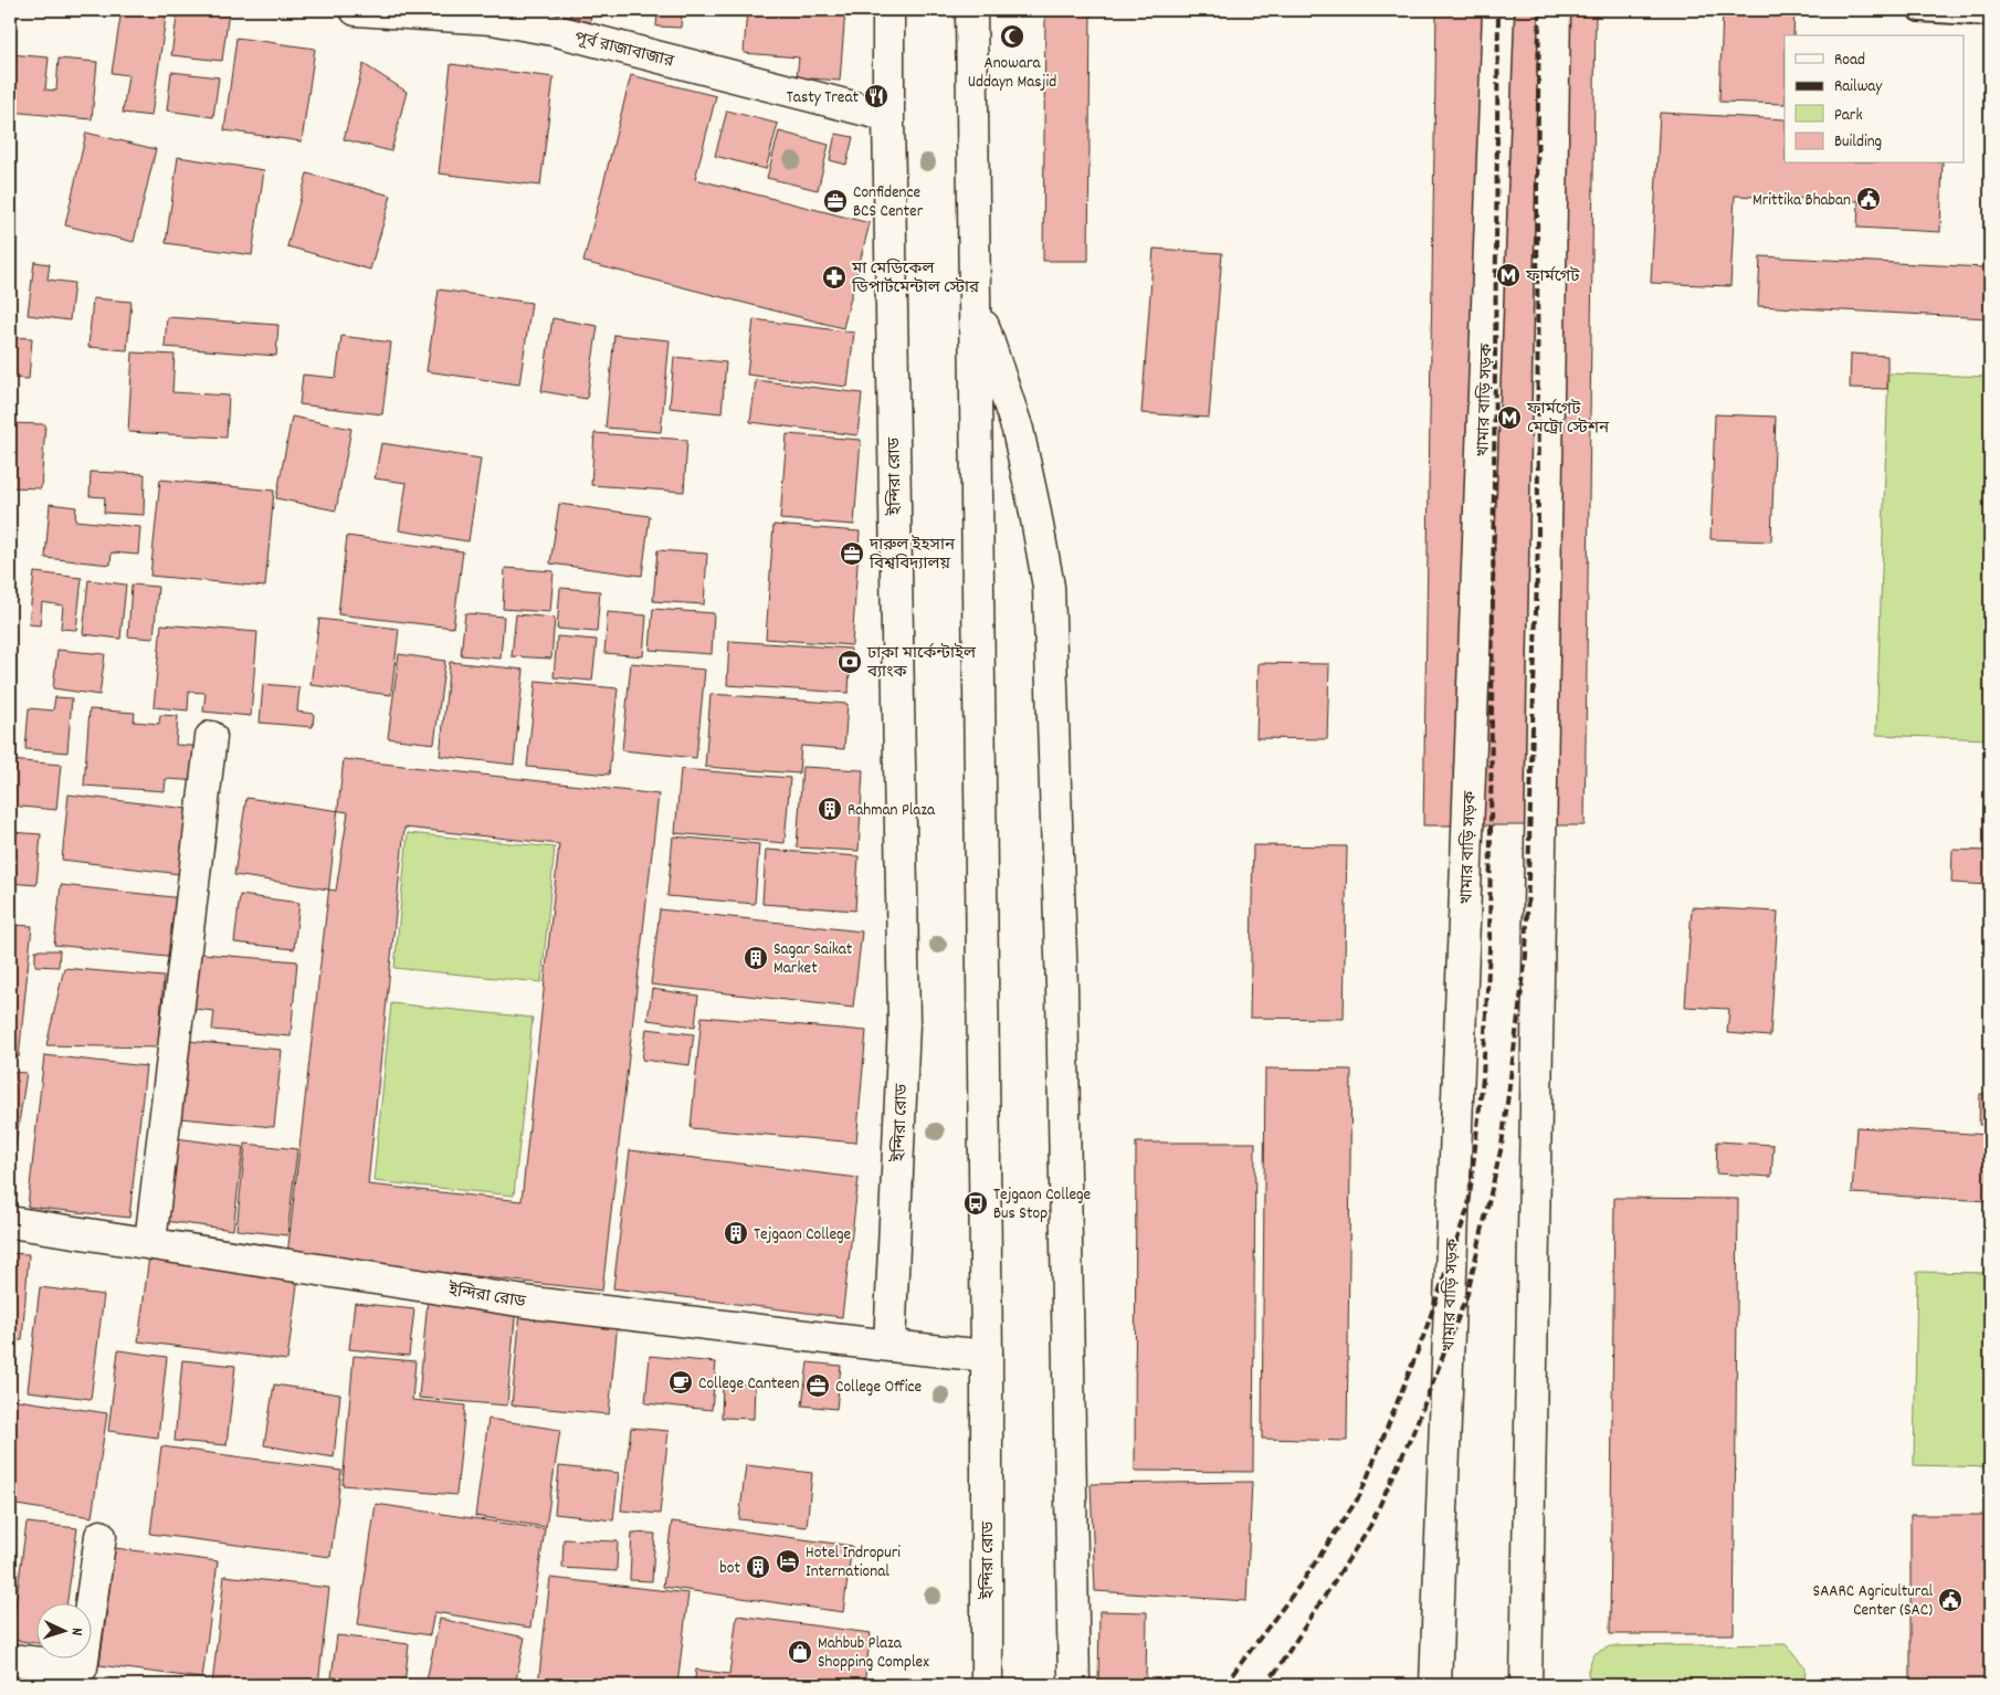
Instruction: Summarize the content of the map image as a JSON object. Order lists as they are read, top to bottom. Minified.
{"streets":{"main road":["পূর্ব রাজাবাজার","খামার বাড়ি সড়ক","ইন্দিরা রোড"]},"crossings":[["পূর্ব রাজাবাজার","ইন্দিরা রোড"]],"places":{"mosque":["Anowara Uddayn Masjid"],"restaurant":["Tasty Treat"],"public building":["Mrittika Bhaban","SAARC Agricultural Center (SAC)"],"office":["Confidence BCS Center","দারুল ইহসান বিশ্ববিদ্যালয়","College Office"],"metro station":["ফার্মগেট","ফার্মগেট মেট্রো স্টেশন"],"pharmacy":["মা মেডিকেল ডিপার্টমেন্টাল স্টোর"],"bank":["ঢাকা মার্কেন্টাইল ব্যাংক"],"building":["Rahman Plaza","Sagar Saikat Market","Tejgaon College","bot"],"bus stop":["Tejgaon College Bus Stop"],"cafe":["College Canteen"],"hotel":["Hotel Indropuri International"],"shop":["Mahbub Plaza Shopping Complex"]},"legend":["Road","Railway","Park","Building"],"north":"right"}
